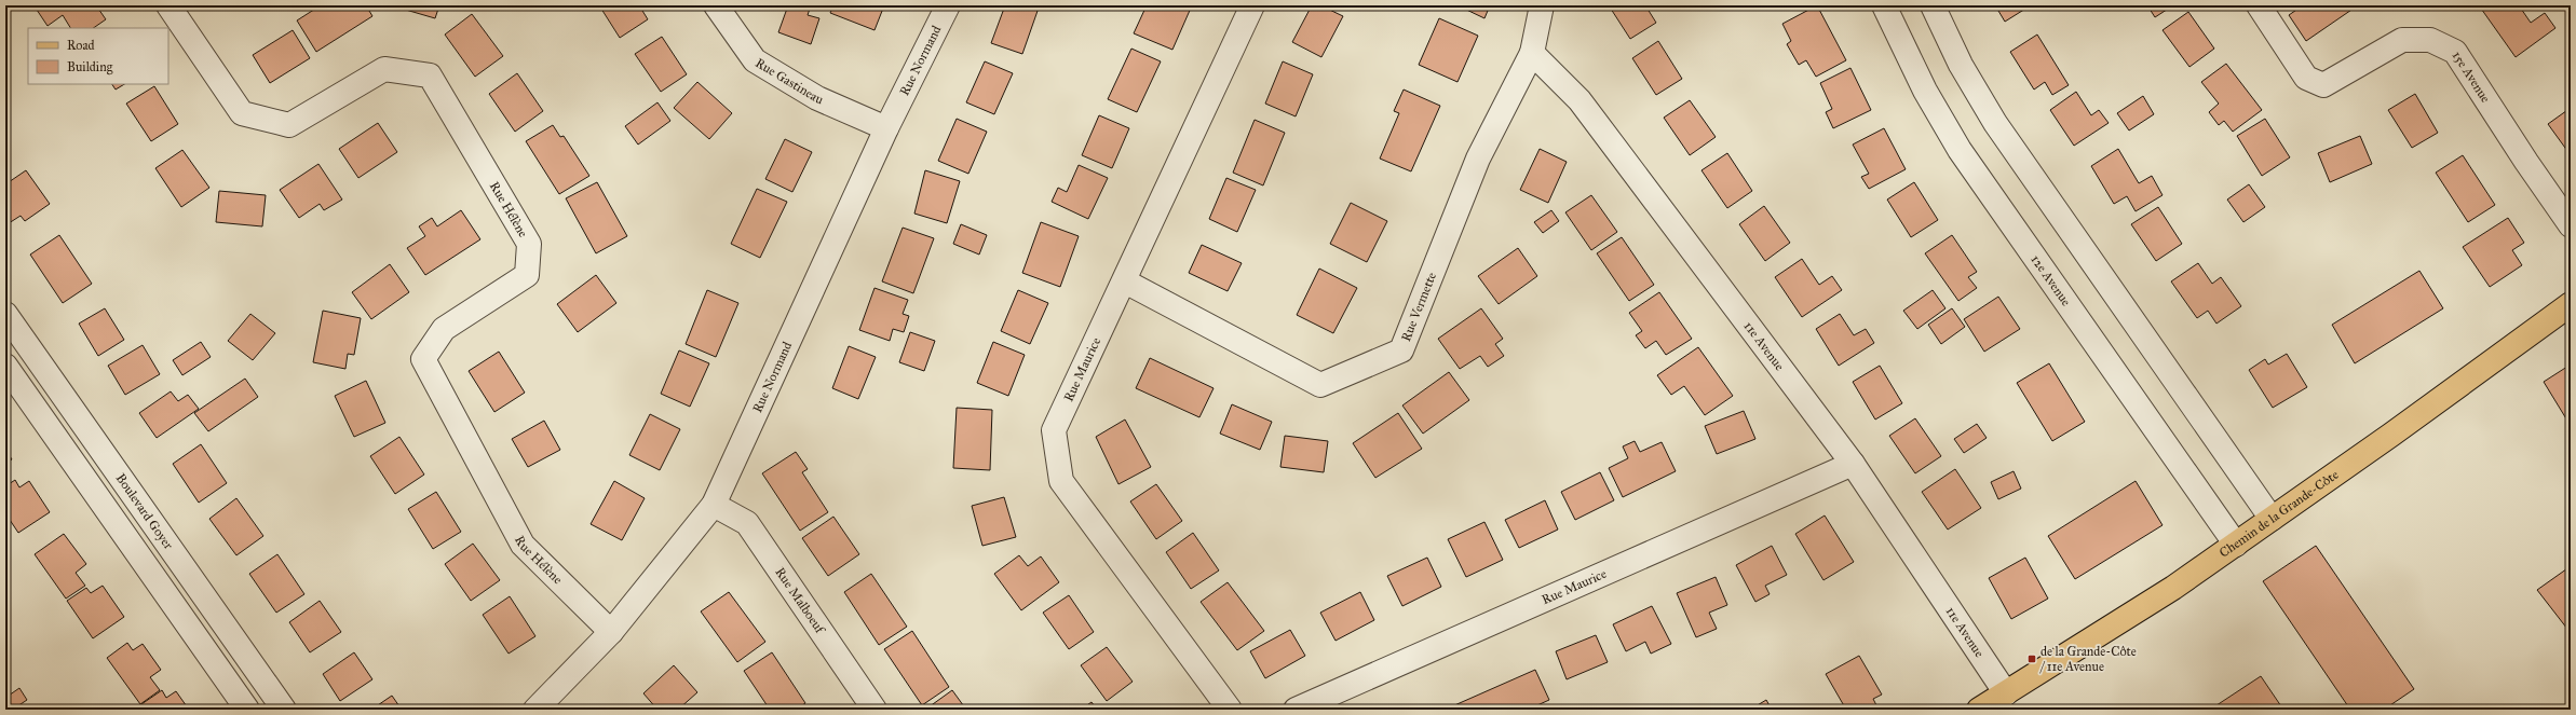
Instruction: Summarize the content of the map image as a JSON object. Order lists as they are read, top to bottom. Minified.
{"streets":{"main road":["Chemin de la Grande-Côte"],"street":["Rue Normand","15e Avenue","Rue Gastineau","Rue Hélène","12e Avenue","Rue Vermette","11e Avenue","Rue Maurice","Boulevard Goyer","Rue Malboeuf"]},"crossings":[["Rue Normand","Rue Gastineau"],["Rue Normand","Rue Hélène"],["Rue Normand","Rue Malboeuf"],["12e Avenue","Chemin de la Grande-Côte"],["Rue Vermette","11e Avenue"],["Rue Vermette","Rue Maurice"],["11e Avenue","Rue Maurice"],["11e Avenue","Chemin de la Grande-Côte"]],"places":{"transit":["de la Grande-Côte / 11e Avenue"]},"legend":["Road","Building"]}
